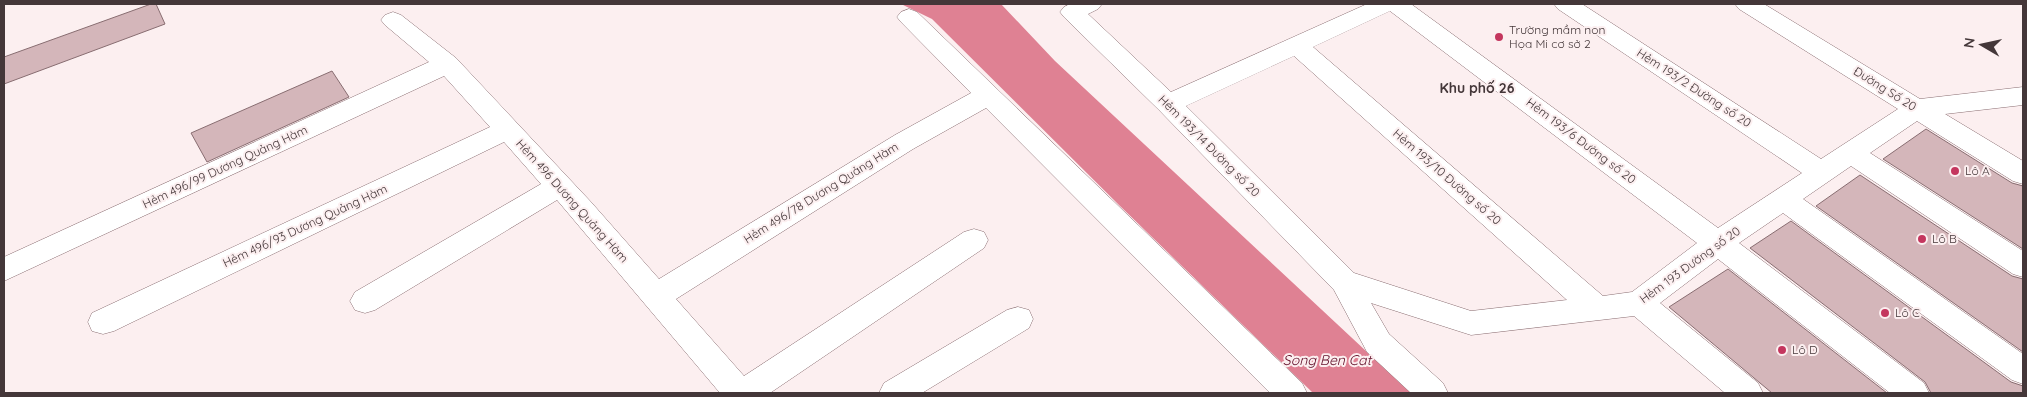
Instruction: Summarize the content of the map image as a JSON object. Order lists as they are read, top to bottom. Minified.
{"streets":{"street":["Hẻm 193/2 Đường số 20","Đường Số 20","Hẻm 193/6 Đường số 20","Hẻm 193/14 Đường số 20","Hẻm 496/99 Dương Quảng Hàm","Hẻm 193/10 Đường số 20","Hẻm 496/78 Dương Quảng Hàm","Hẻm 496 Dương Quảng Hàm","Hẻm 496/93 Dương Quảng Hàm","Hẻm 193 Đường số 20"]},"crossings":[["Hẻm 193/2 Đường số 20","Hẻm 193 Đường số 20"],["Đường Số 20","Hẻm 193 Đường số 20"],["Hẻm 193/6 Đường số 20","Hẻm 193 Đường số 20"],["Hẻm 193/14 Đường số 20","Hẻm 193 Đường số 20"],["Hẻm 496/99 Dương Quảng Hàm","Hẻm 496 Dương Quảng Hàm"],["Hẻm 193/10 Đường số 20","Hẻm 193 Đường số 20"],["Hẻm 496/78 Dương Quảng Hàm","Hẻm 496 Dương Quảng Hàm"],["Hẻm 496 Dương Quảng Hàm","Hẻm 496/93 Dương Quảng Hàm"]],"districts":["Khu phố 26"],"water":["Song Ben Cat"],"places":["Trường mầm non Họa Mi cơ sở 2","Lô A","Lô B","Lô C","Lô D"],"north":"left"}
